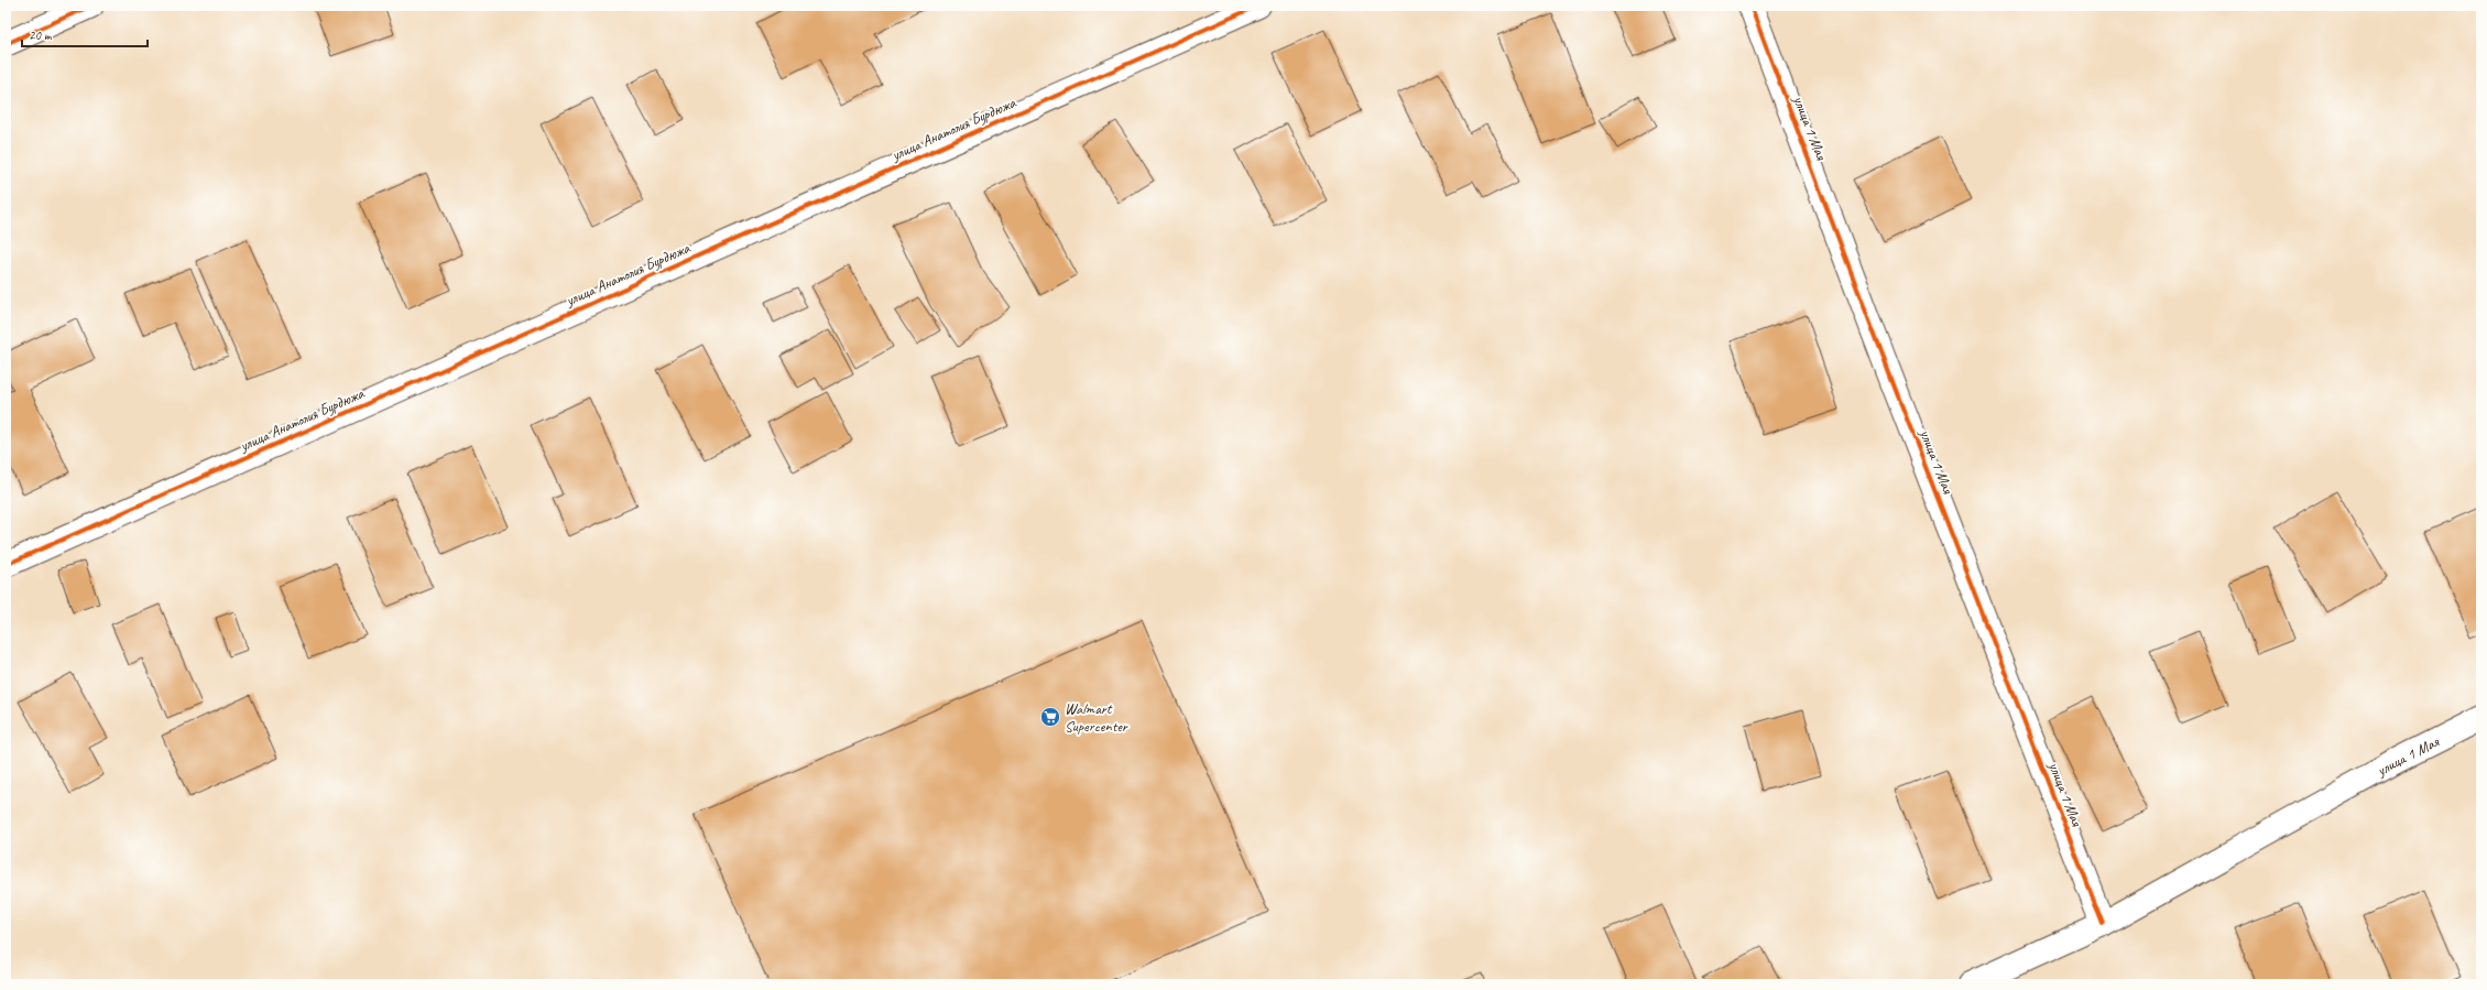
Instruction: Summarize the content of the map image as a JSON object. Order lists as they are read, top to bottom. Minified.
{"streets":{"street":["улица 1 Мая","улица Анатолия Бурдюжа"]},"places":{"supermarket":["Walmart Supercenter"]},"scale_bar":"20 m"}
